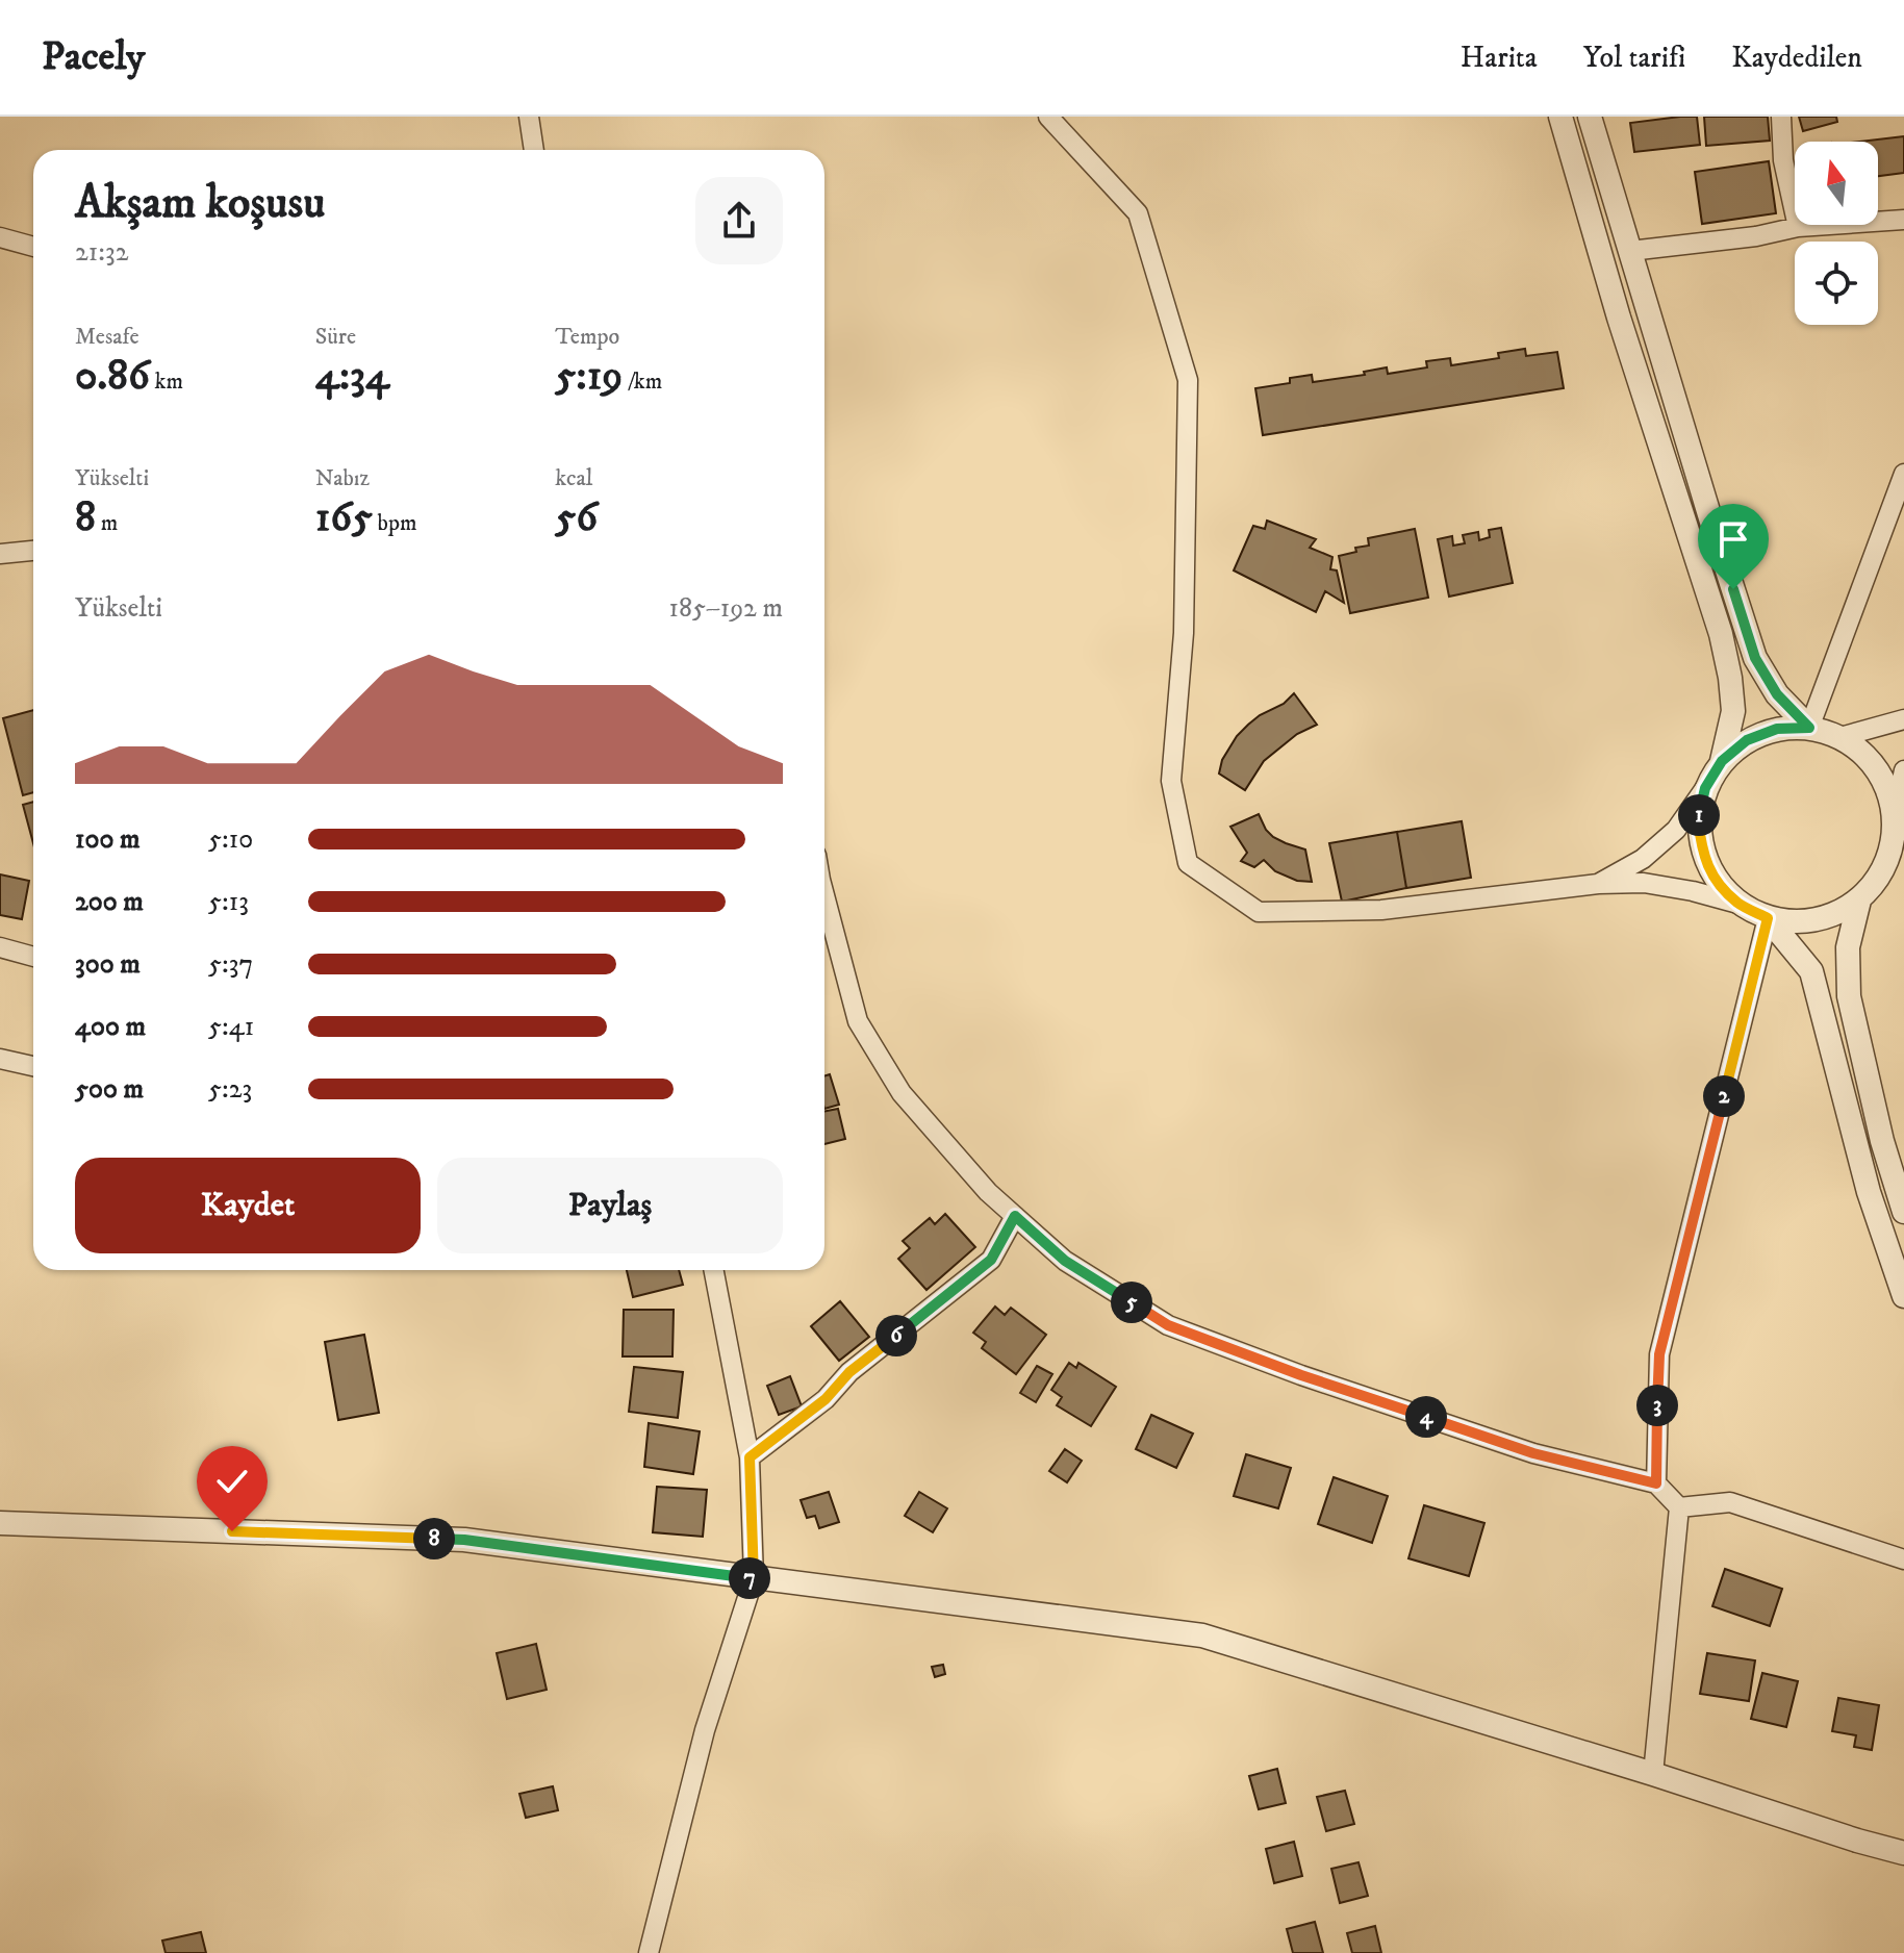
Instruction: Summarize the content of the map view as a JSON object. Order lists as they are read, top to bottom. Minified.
{"north":"top","page":{"header":"Pacely","nav":["Harita","Yol tarifi","Kaydedilen"],"heading":["Akşam koşusu","21:32"],"stats":[["Mesafe","0.86 km"],["Süre","4:34"],["Tempo","5:19 /km"],["Yükselti","8 m"],["Nabız","165 bpm"],["kcal","56"]],"chart":["Yükselti","185–192 m"],"pins":["1","2","5","6","3","4","8","7"],"list":[{"name":"100 m","note":"5:10"},{"name":"200 m","note":"5:13"},{"name":"300 m","note":"5:37"},{"name":"400 m","note":"5:41"},{"name":"500 m","note":"5:23"}],"buttons":["Kaydet","Paylaş"]}}
